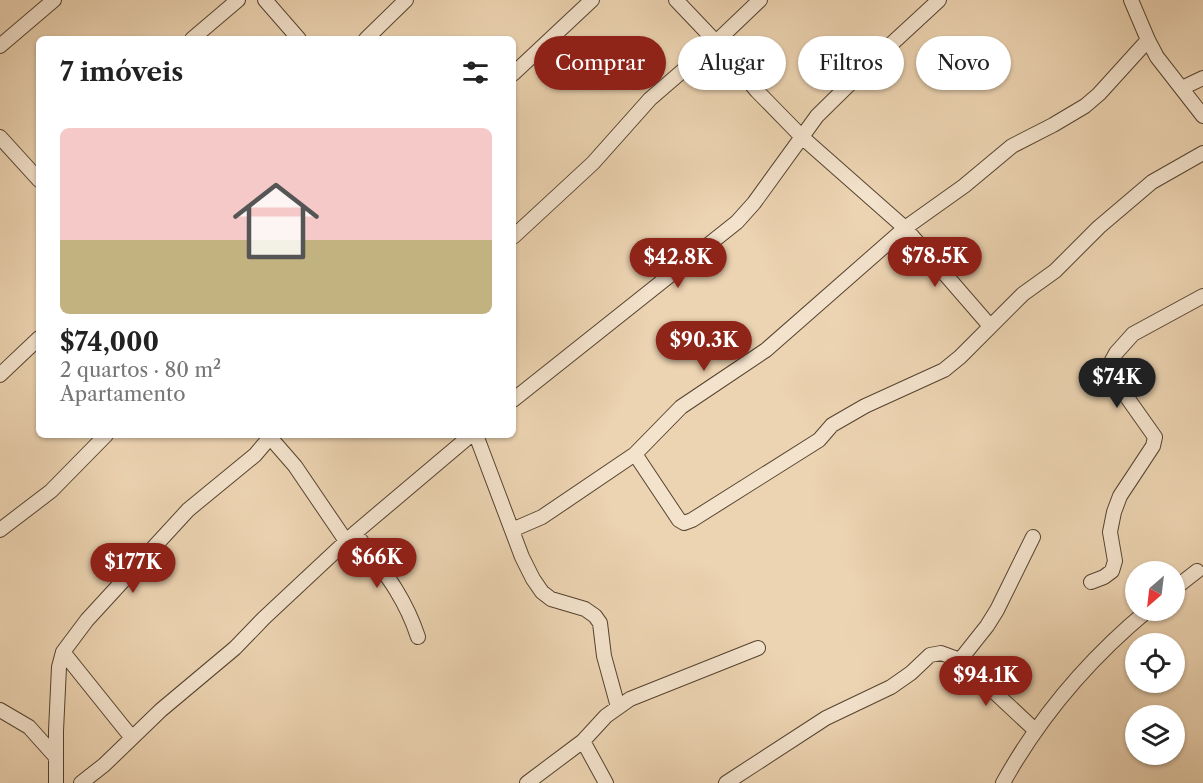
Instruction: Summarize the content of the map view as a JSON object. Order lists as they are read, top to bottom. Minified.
{"north":"bottom left","page":{"chip":["Comprar","Alugar","Filtros","Novo"],"heading":"7 imóveis","list":[{"name":"$74,000","note":"2 quartos · 80 m² · Apartamento"}],"price":["$78.5K","$42.8K","$90.3K","$74K","$66K","$177K","$94.1K"]}}
